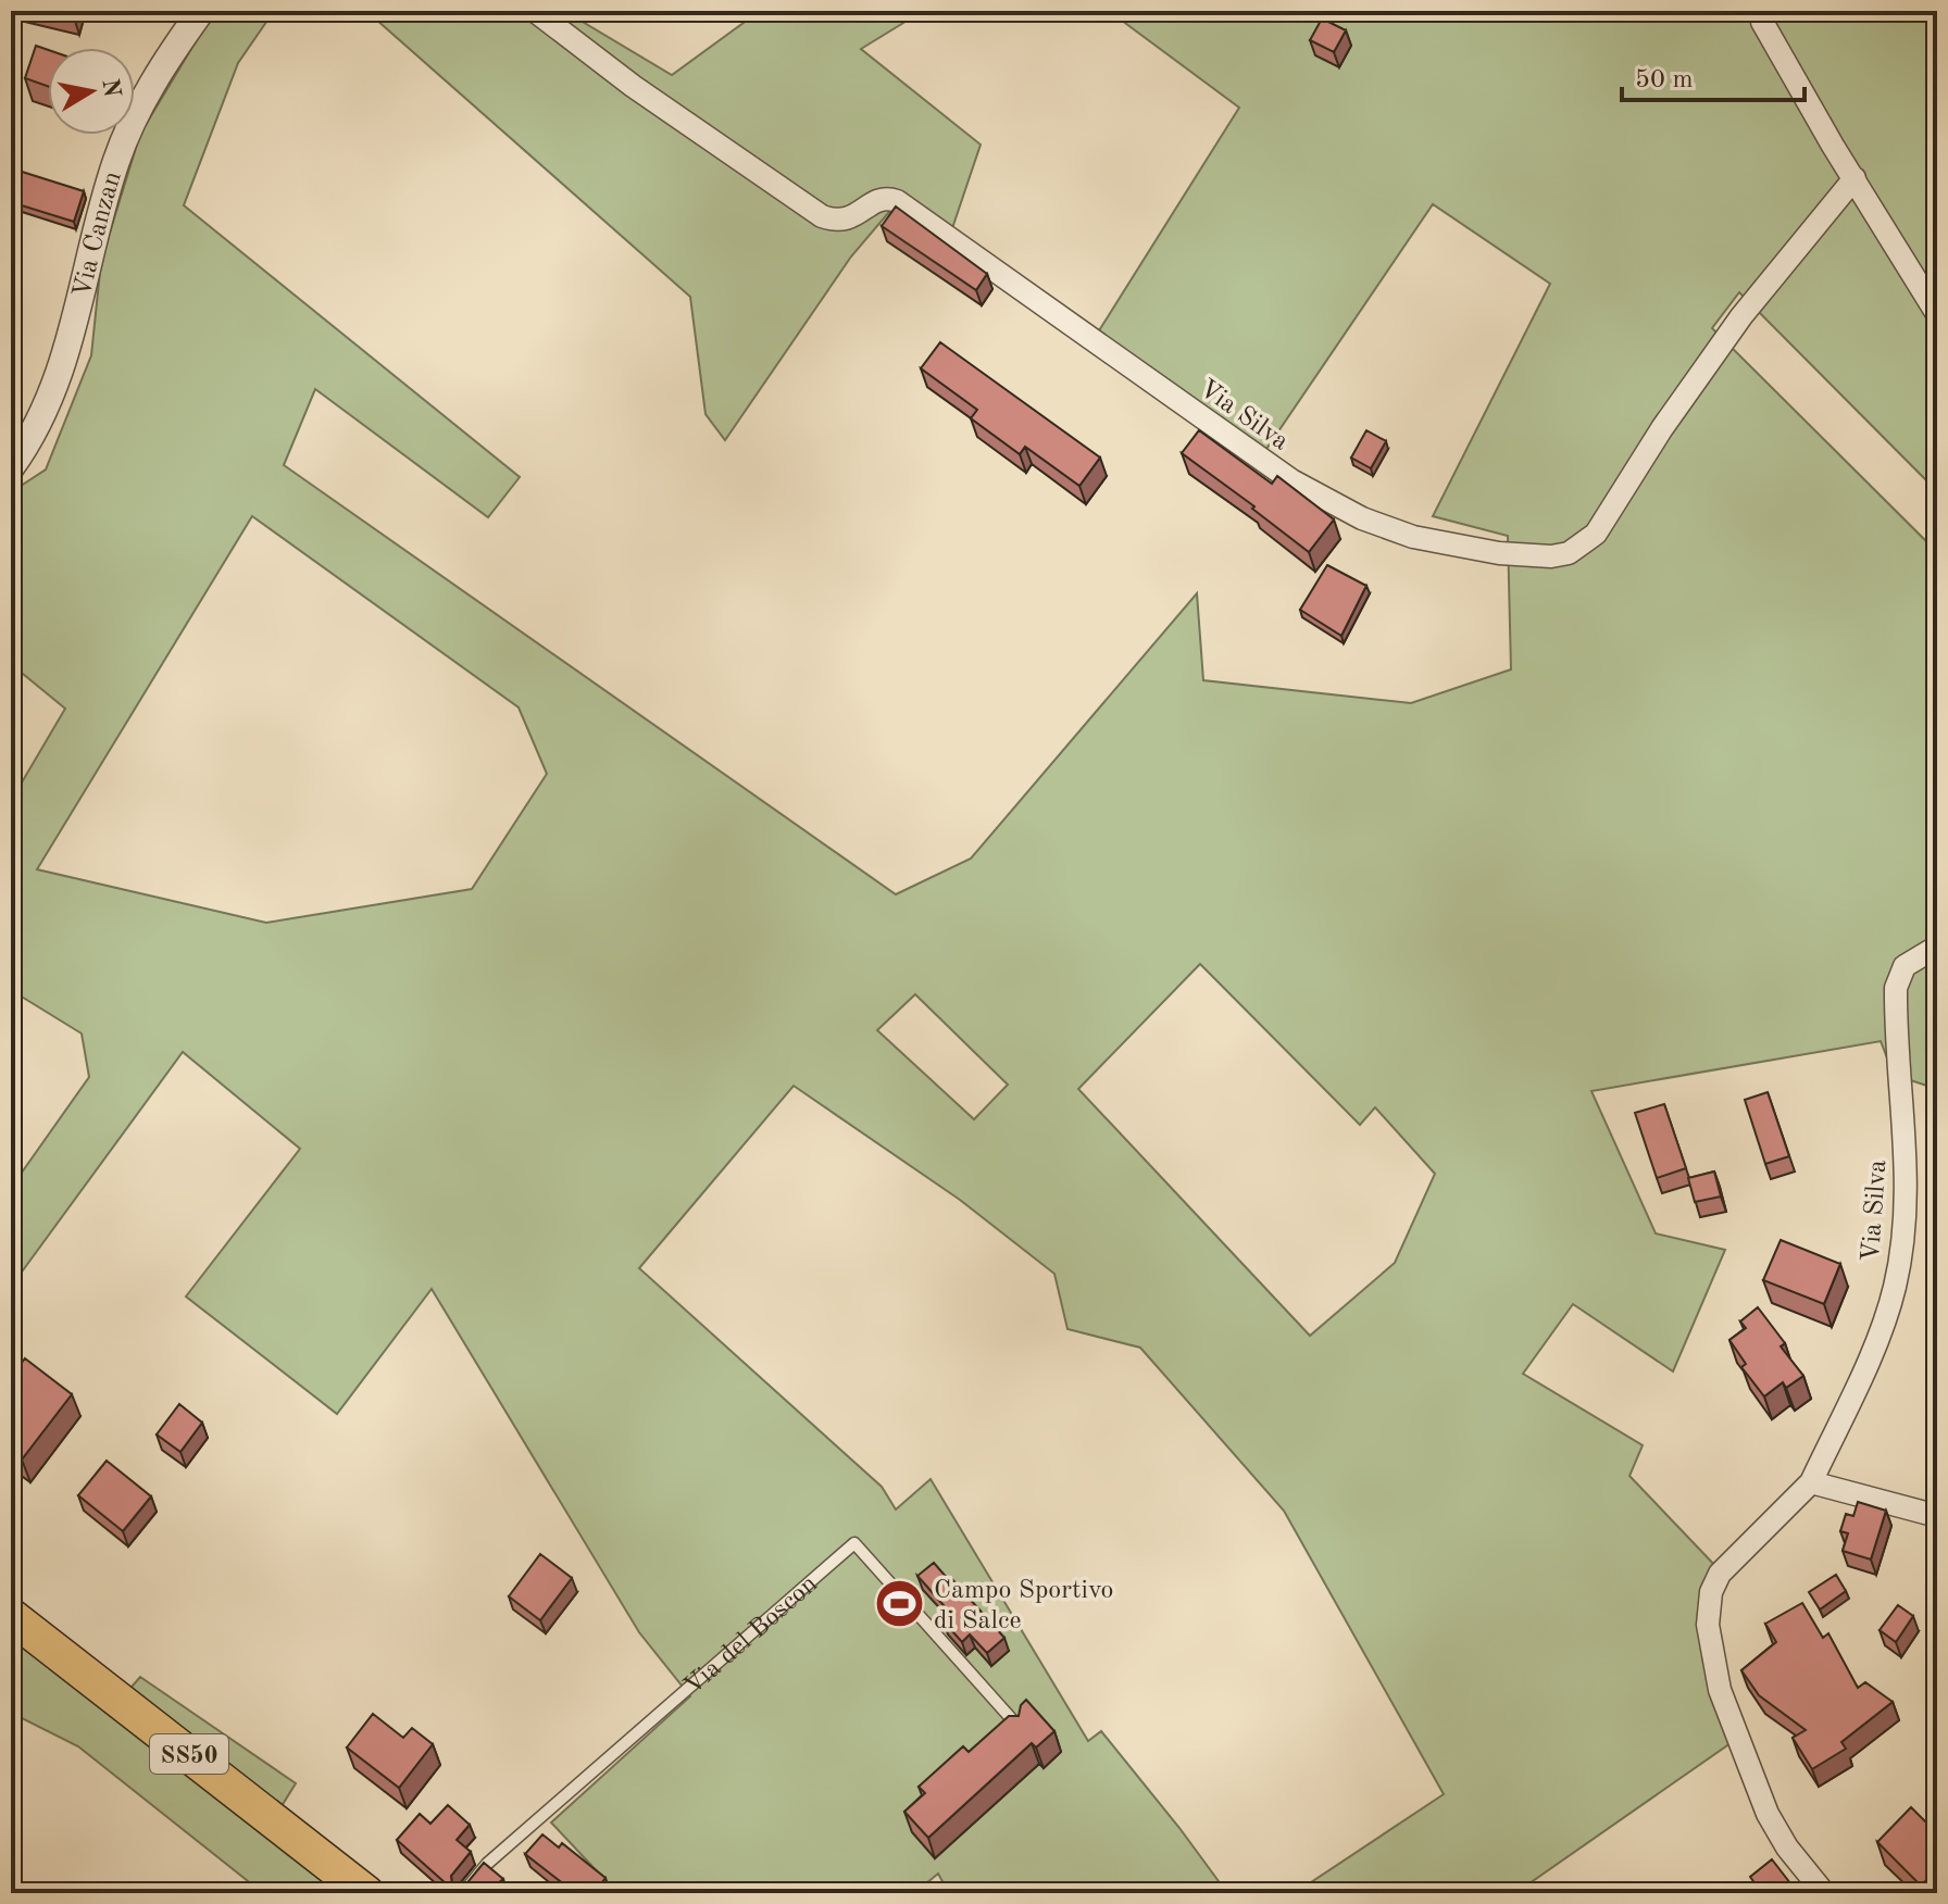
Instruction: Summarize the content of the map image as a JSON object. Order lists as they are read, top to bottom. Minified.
{"streets":{"main road":["SS50"],"street":["Via Canzan","Via Silva"],"lane":["Via del Boscon"]},"places":{"sports":["Campo Sportivo di Salce"]},"scale_bar":"50 m","north":"right"}
